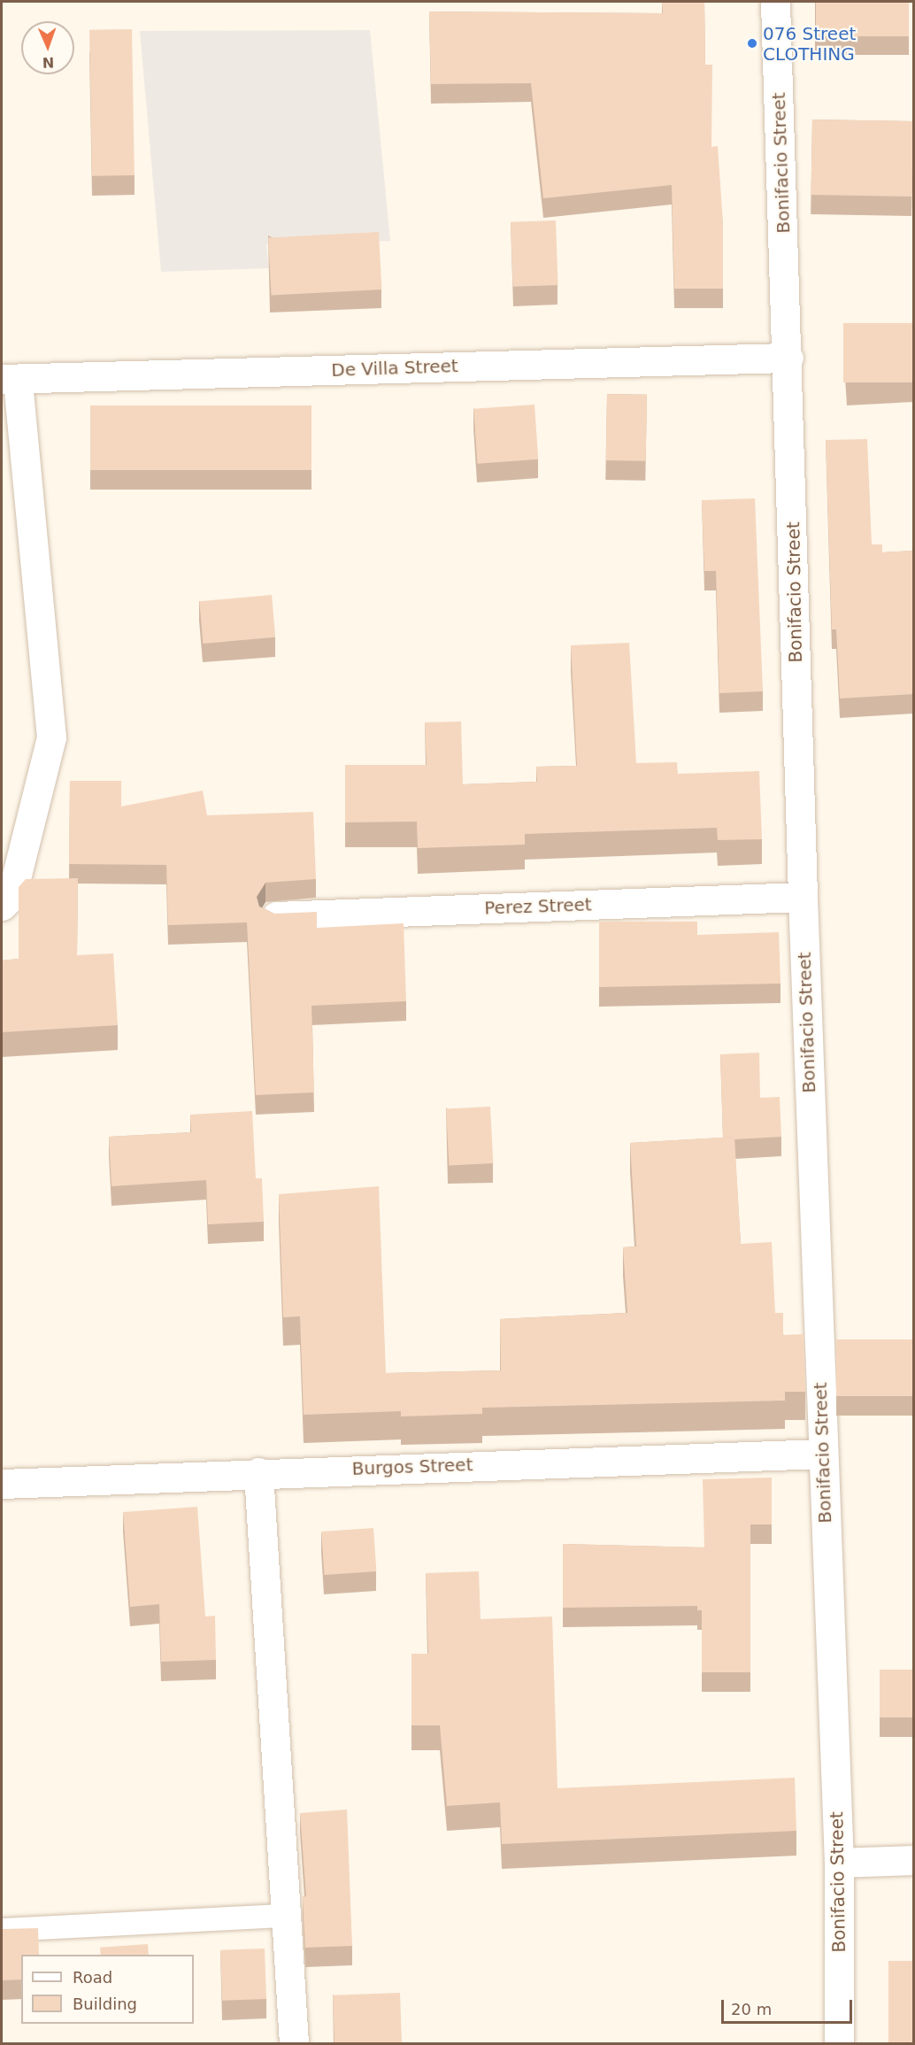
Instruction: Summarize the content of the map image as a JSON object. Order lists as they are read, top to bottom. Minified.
{"streets":{"street":["Bonifacio Street","De Villa Street","Perez Street","Burgos Street"]},"crossings":[["Bonifacio Street","De Villa Street"],["Bonifacio Street","Perez Street"],["Bonifacio Street","Burgos Street"]],"places":["076 Street CLOTHING"],"legend":["Road","Building"],"scale_bar":"20 m","north":"bottom"}
